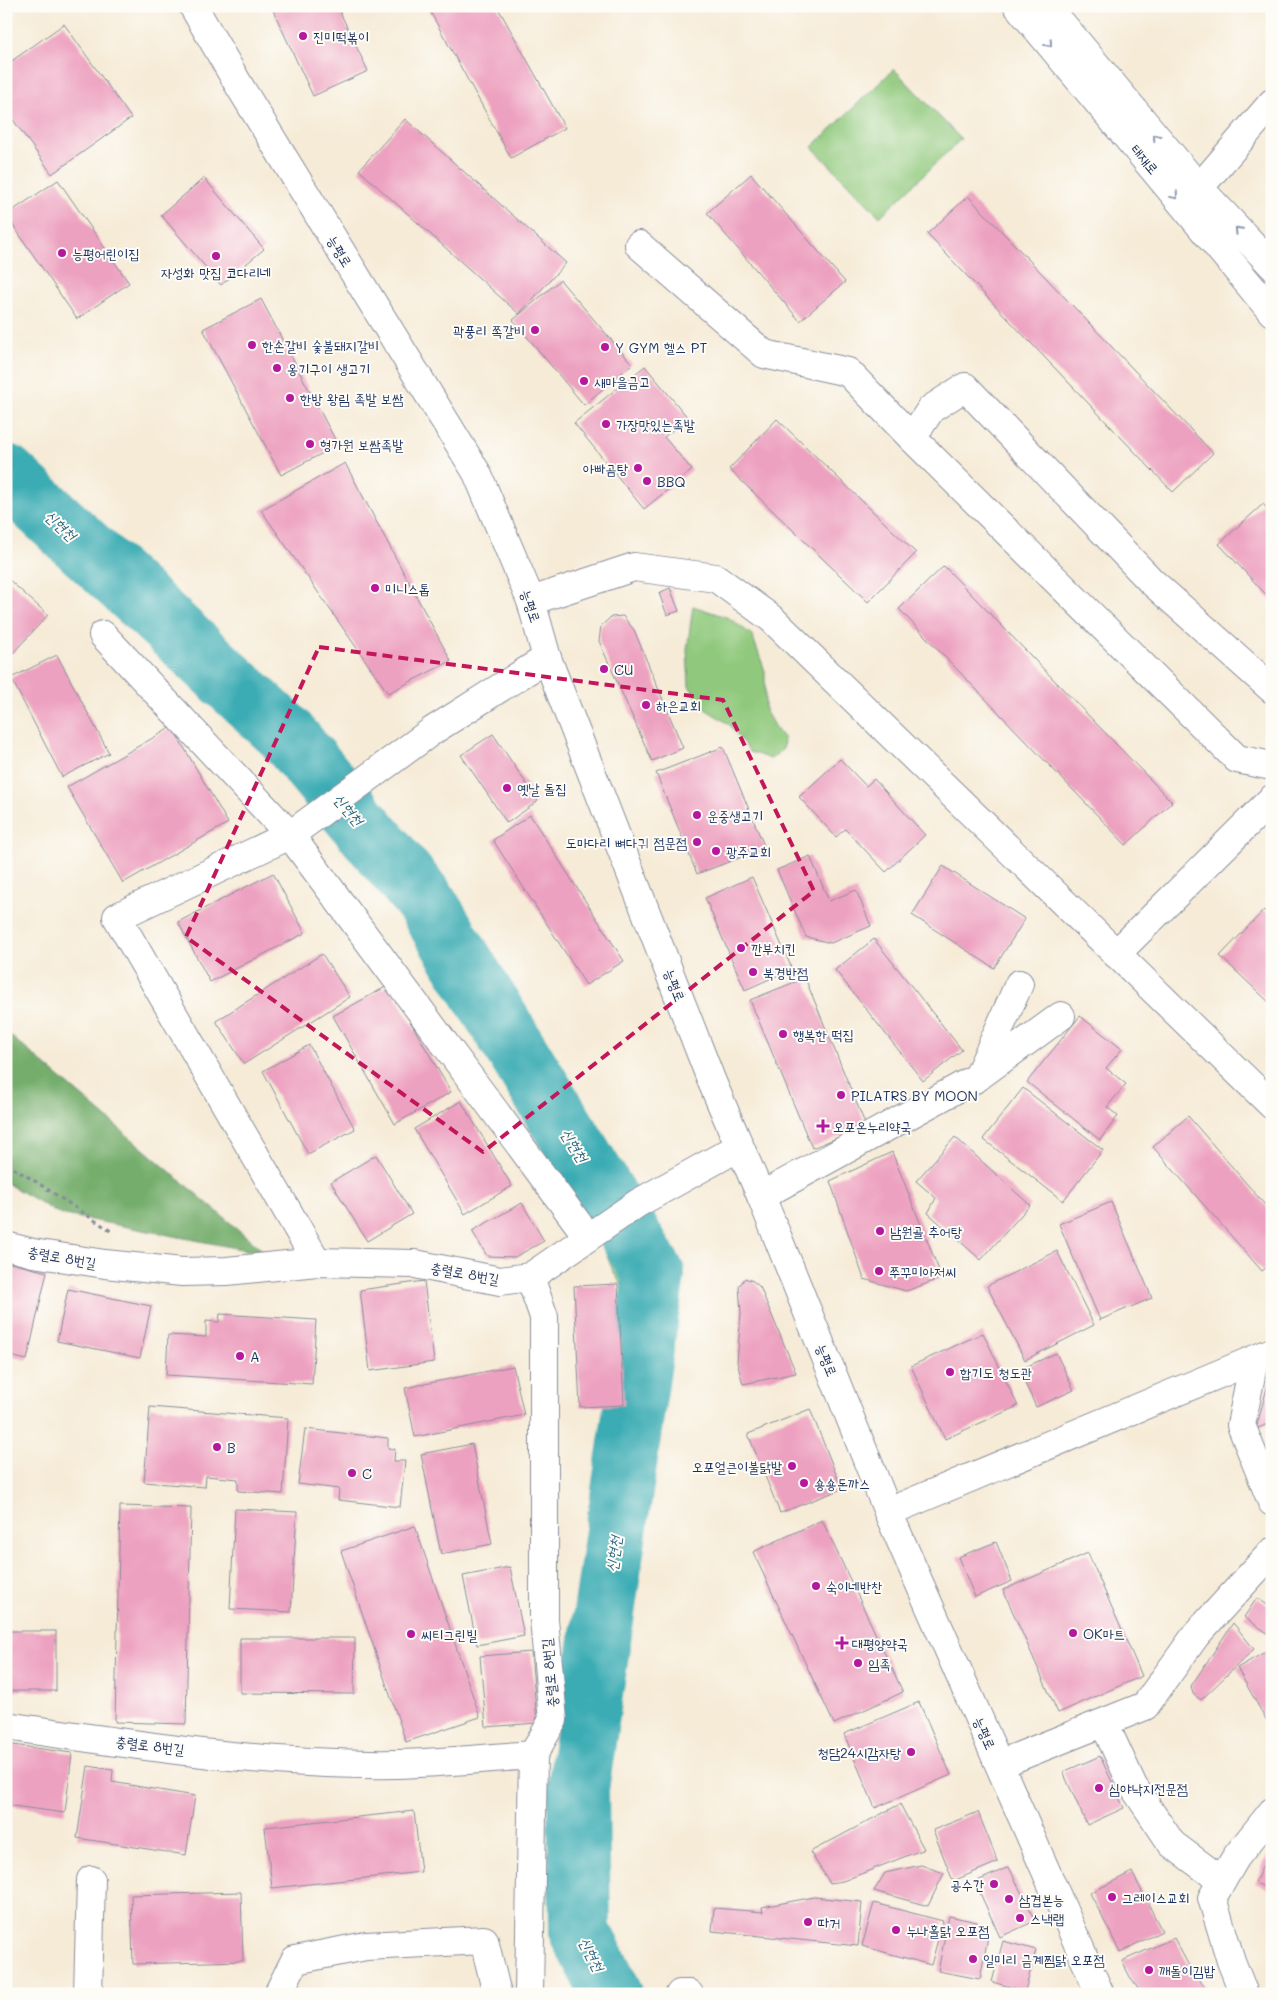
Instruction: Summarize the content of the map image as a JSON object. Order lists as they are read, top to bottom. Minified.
{"streets":{"main road":["태재로","능평로","충렬로 8번길"]},"water":["신현천"],"places":{"other":["진미떡볶이","능평어린이집","자성화 맛집 코다리네","곽풍리 쪽갈비","한손갈비 숯불돼지갈비","Y GYM 헬스 PT","옹기구이 생고기","새마을금고","한방 왕림 족발 보쌈","가장맛있는족발","형가원 보쌈족발","아빠곰탕","BBQ","미니스톱","CU","하은교회","옛날 돌집","운중생고기","도마다리 뼈다귀 점문점","광주교회","깐부치킨","북경반점","행복한 떡집","PILATRS BY MOON","남원골 추어탕","쭈꾸미아저씨","A","합기도 청도관","B","오포얼큰이불닭발","C","숑숑돈까스","숙이네반찬","OK마트","씨티그린빌","임족","청담24시감자탕","심야낙지전문점","공수간","그레이스교회","삼겹본능","스낵랩","따거","누나홀닭 오포점","일미리 금계찜닭 오포점","깨돌이김밥"],"health":["오포온누리약국","대평양약국"]}}
